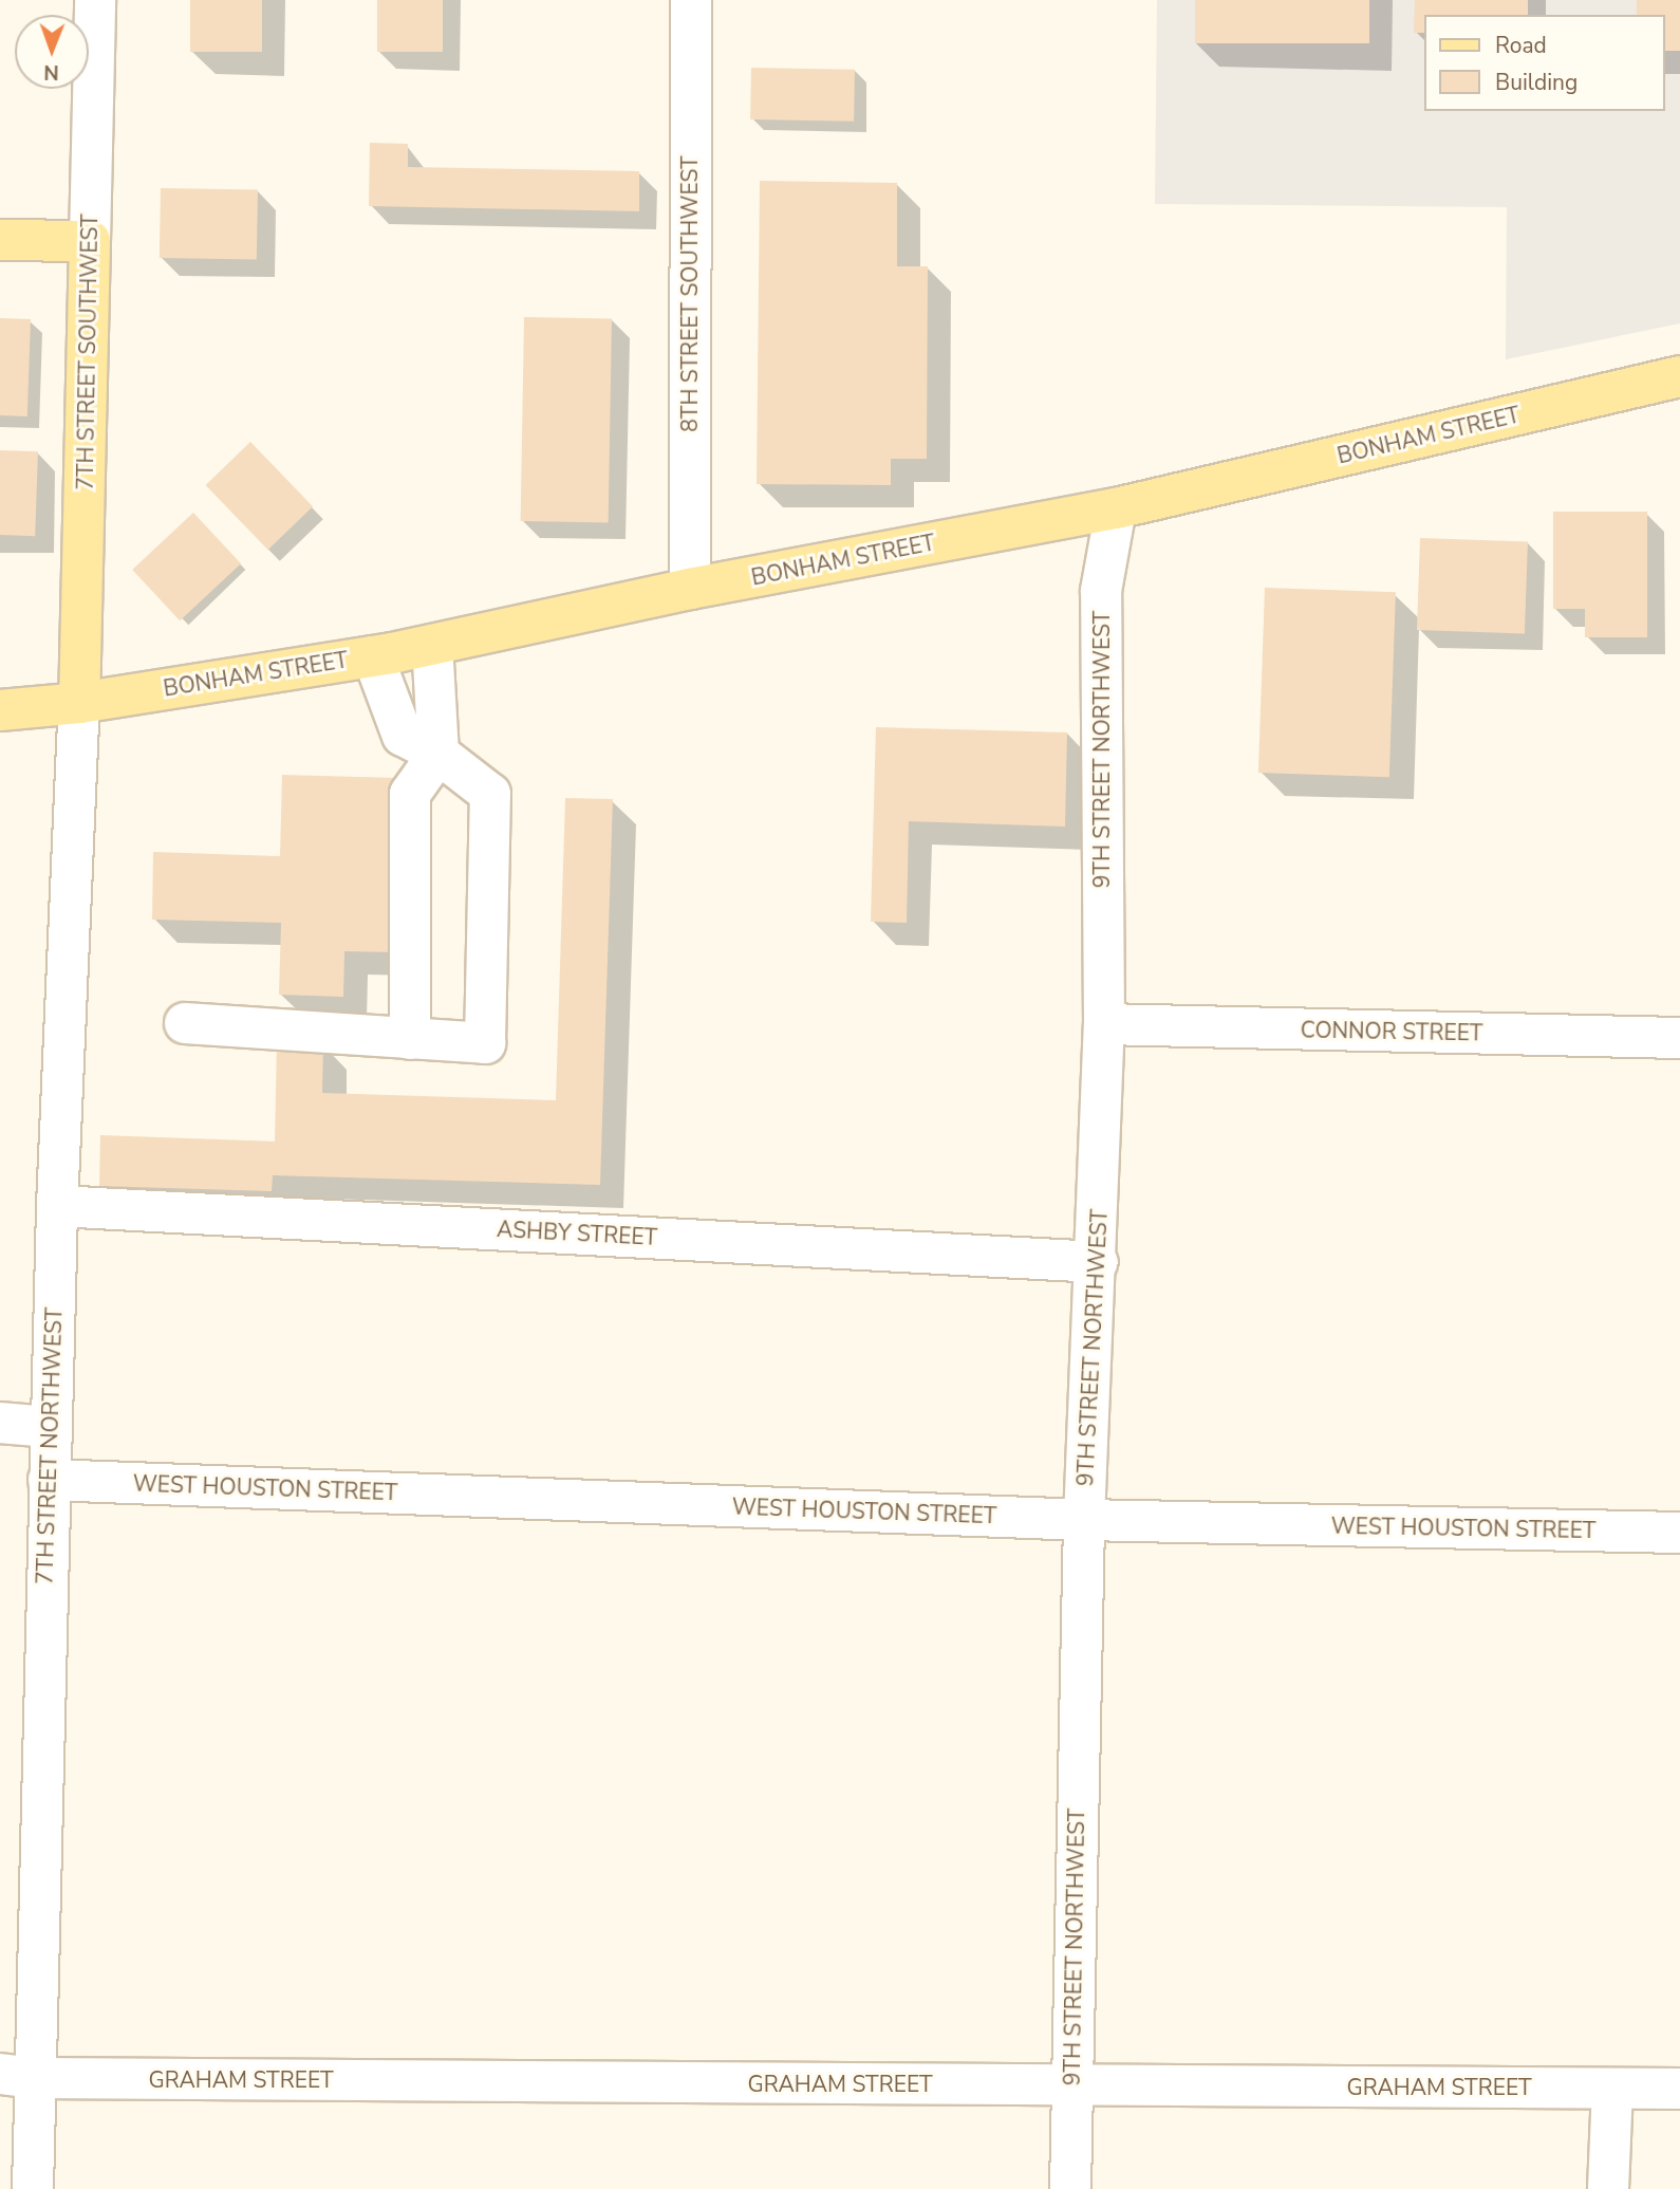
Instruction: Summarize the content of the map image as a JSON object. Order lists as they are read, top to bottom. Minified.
{"streets":{"main road":["7TH STREET SOUTHWEST","BONHAM STREET"],"street":["8TH STREET SOUTHWEST","9TH STREET NORTHWEST","CONNOR STREET","ASHBY STREET","7TH STREET NORTHWEST","WEST HOUSTON STREET","GRAHAM STREET"]},"crossings":[["8TH STREET SOUTHWEST","BONHAM STREET"],["7TH STREET SOUTHWEST","BONHAM STREET"],["7TH STREET SOUTHWEST","7TH STREET NORTHWEST"],["BONHAM STREET","9TH STREET NORTHWEST"],["BONHAM STREET","7TH STREET NORTHWEST"],["9TH STREET NORTHWEST","CONNOR STREET"],["9TH STREET NORTHWEST","ASHBY STREET"],["9TH STREET NORTHWEST","WEST HOUSTON STREET"],["9TH STREET NORTHWEST","GRAHAM STREET"],["ASHBY STREET","7TH STREET NORTHWEST"],["7TH STREET NORTHWEST","WEST HOUSTON STREET"],["7TH STREET NORTHWEST","GRAHAM STREET"]],"legend":["Road","Building"],"north":"bottom"}
